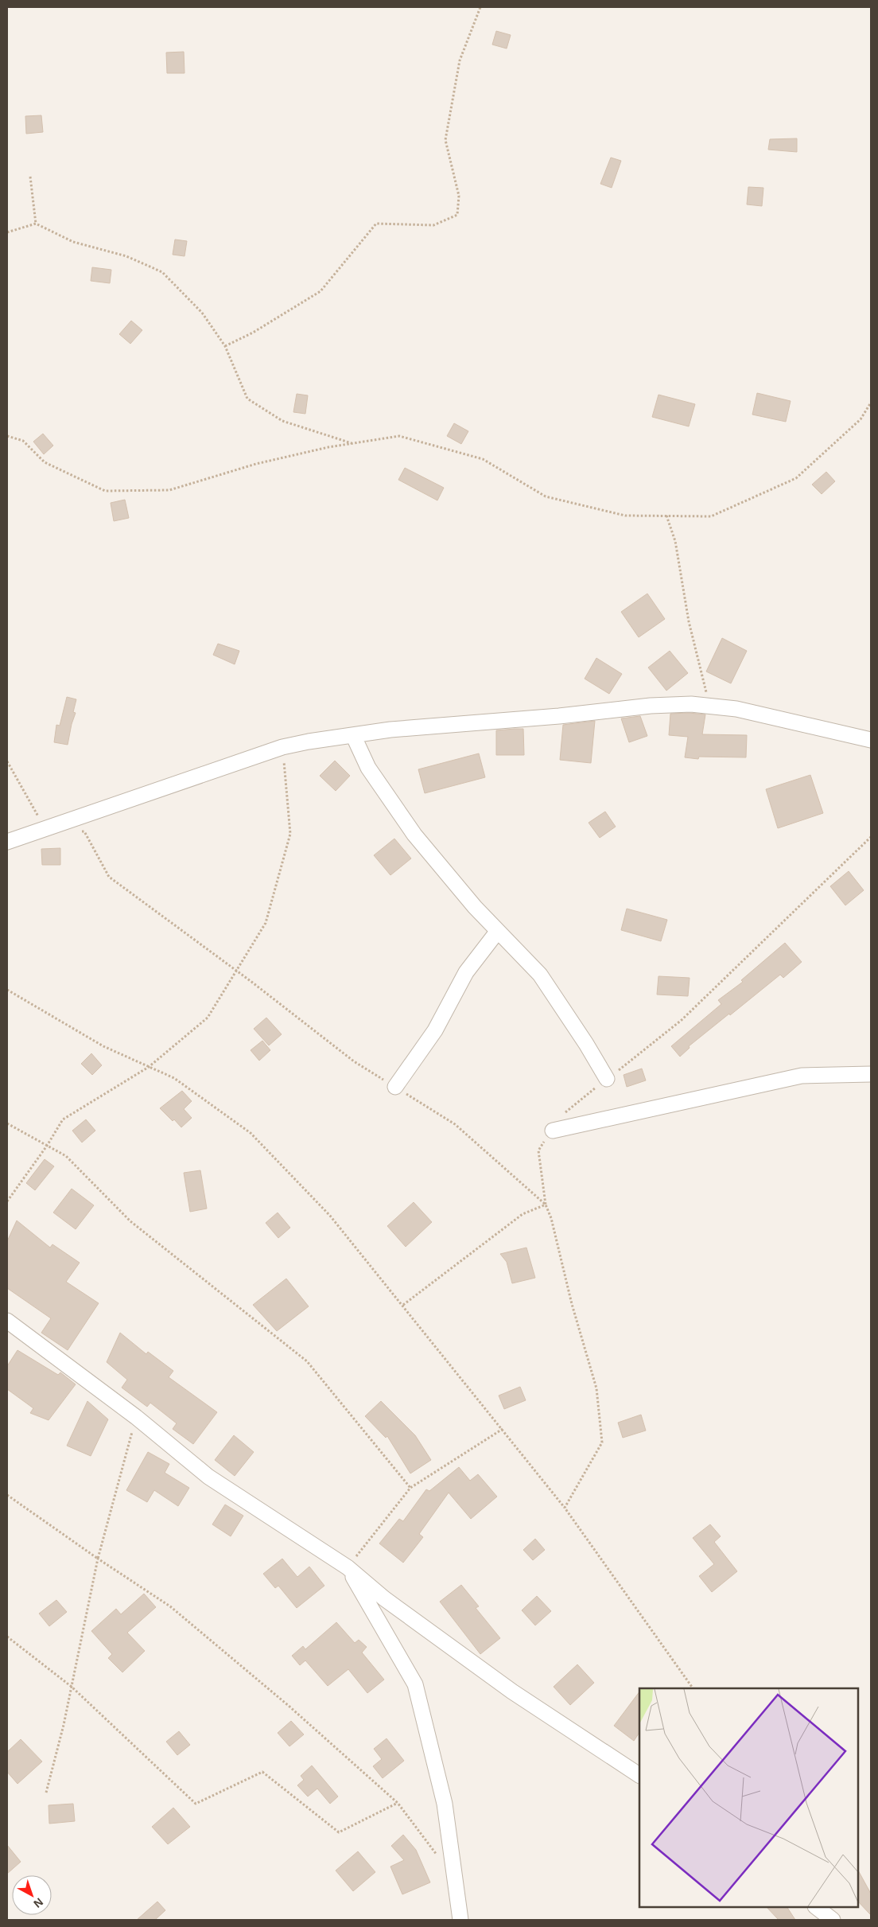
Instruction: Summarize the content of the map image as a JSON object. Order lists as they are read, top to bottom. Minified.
{"north":"bottom right"}
